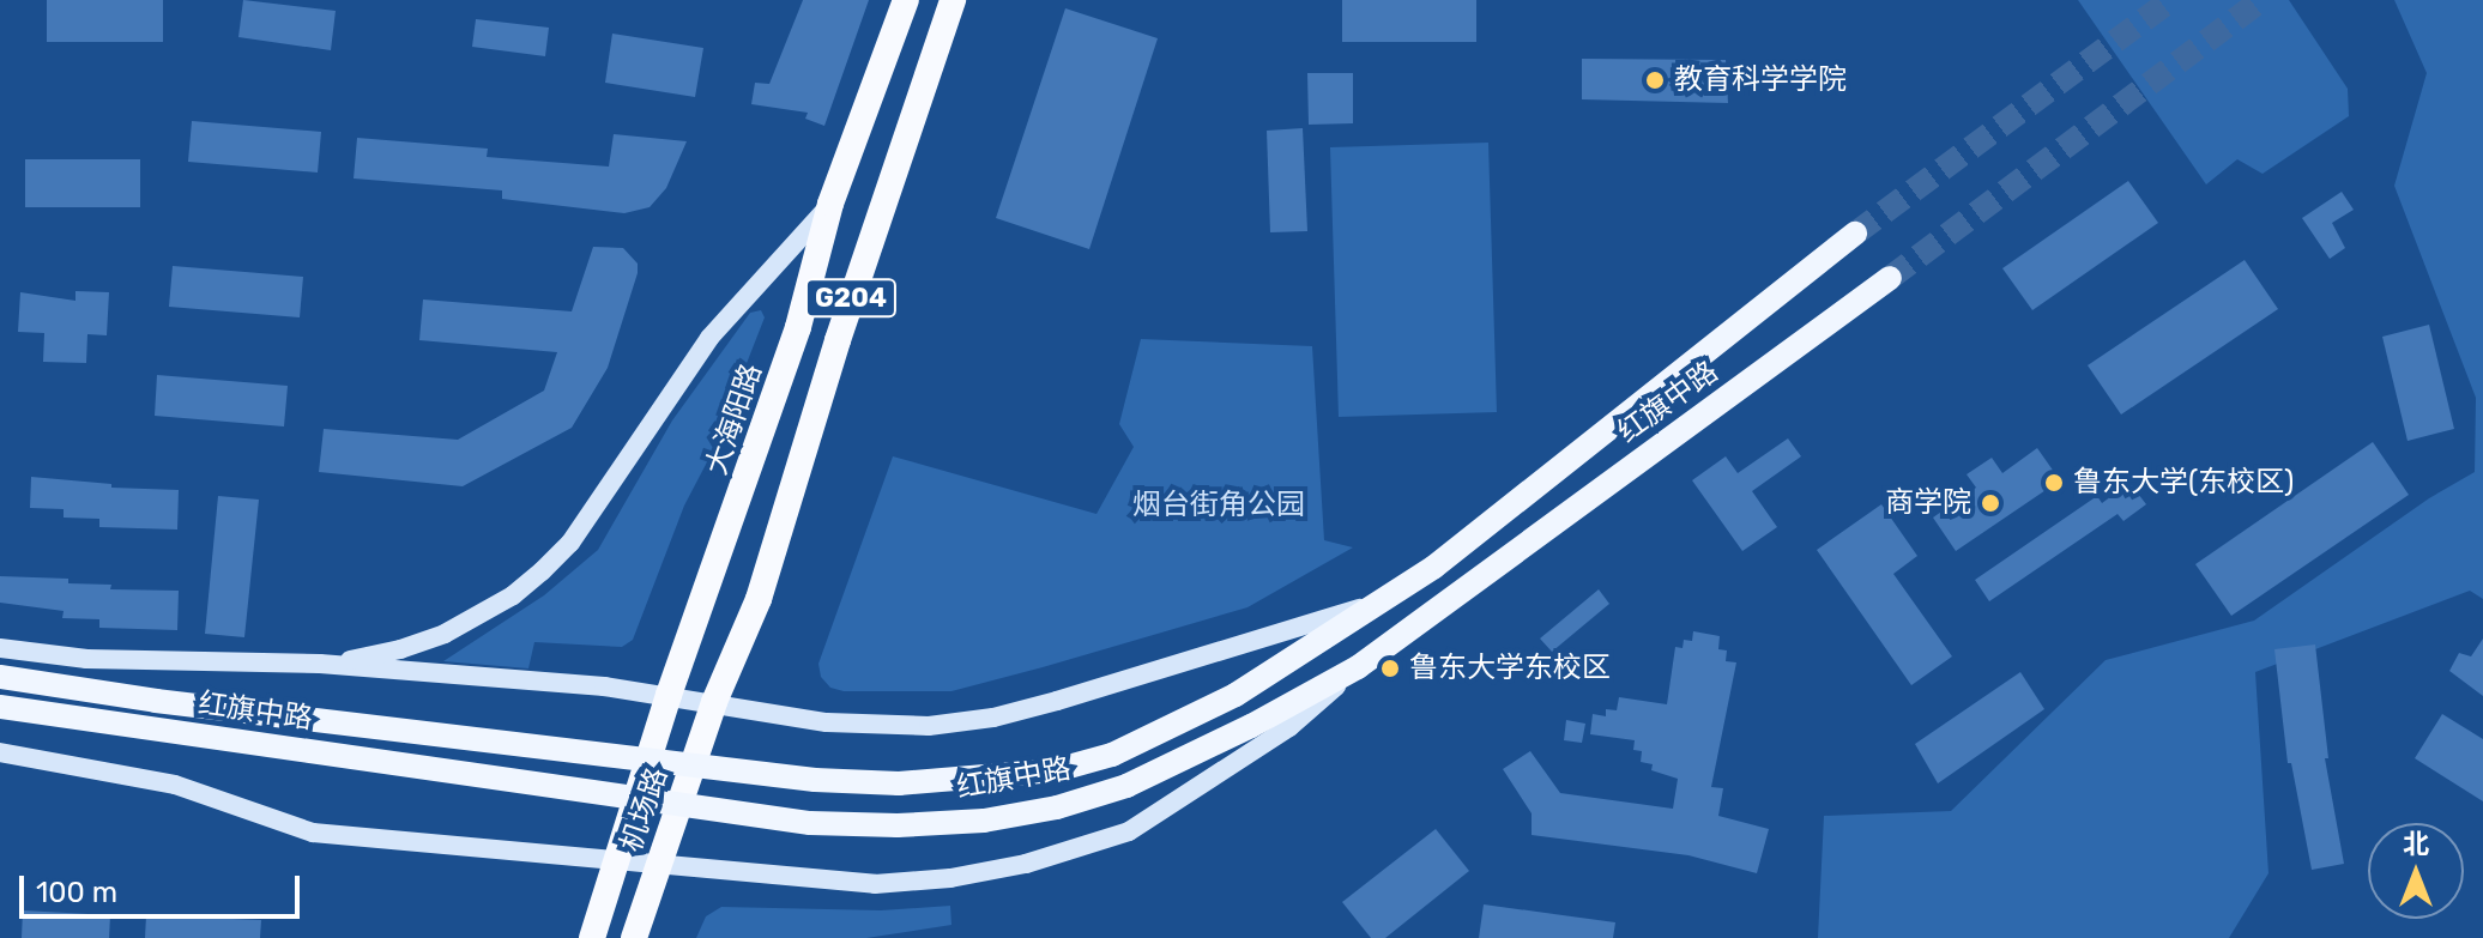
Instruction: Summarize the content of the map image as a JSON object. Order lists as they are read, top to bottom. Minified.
{"streets":{"highway":["G204","大海阳路","机场路"],"main road":["红旗中路"]},"crossings":[["G204","机场路"],["大海阳路","机场路"]],"parks":["烟台街角公园"],"places":["教育科学学院","鲁东大学(东校区)","商学院","鲁东大学东校区"],"scale_bar":"100 m","north":"top"}
